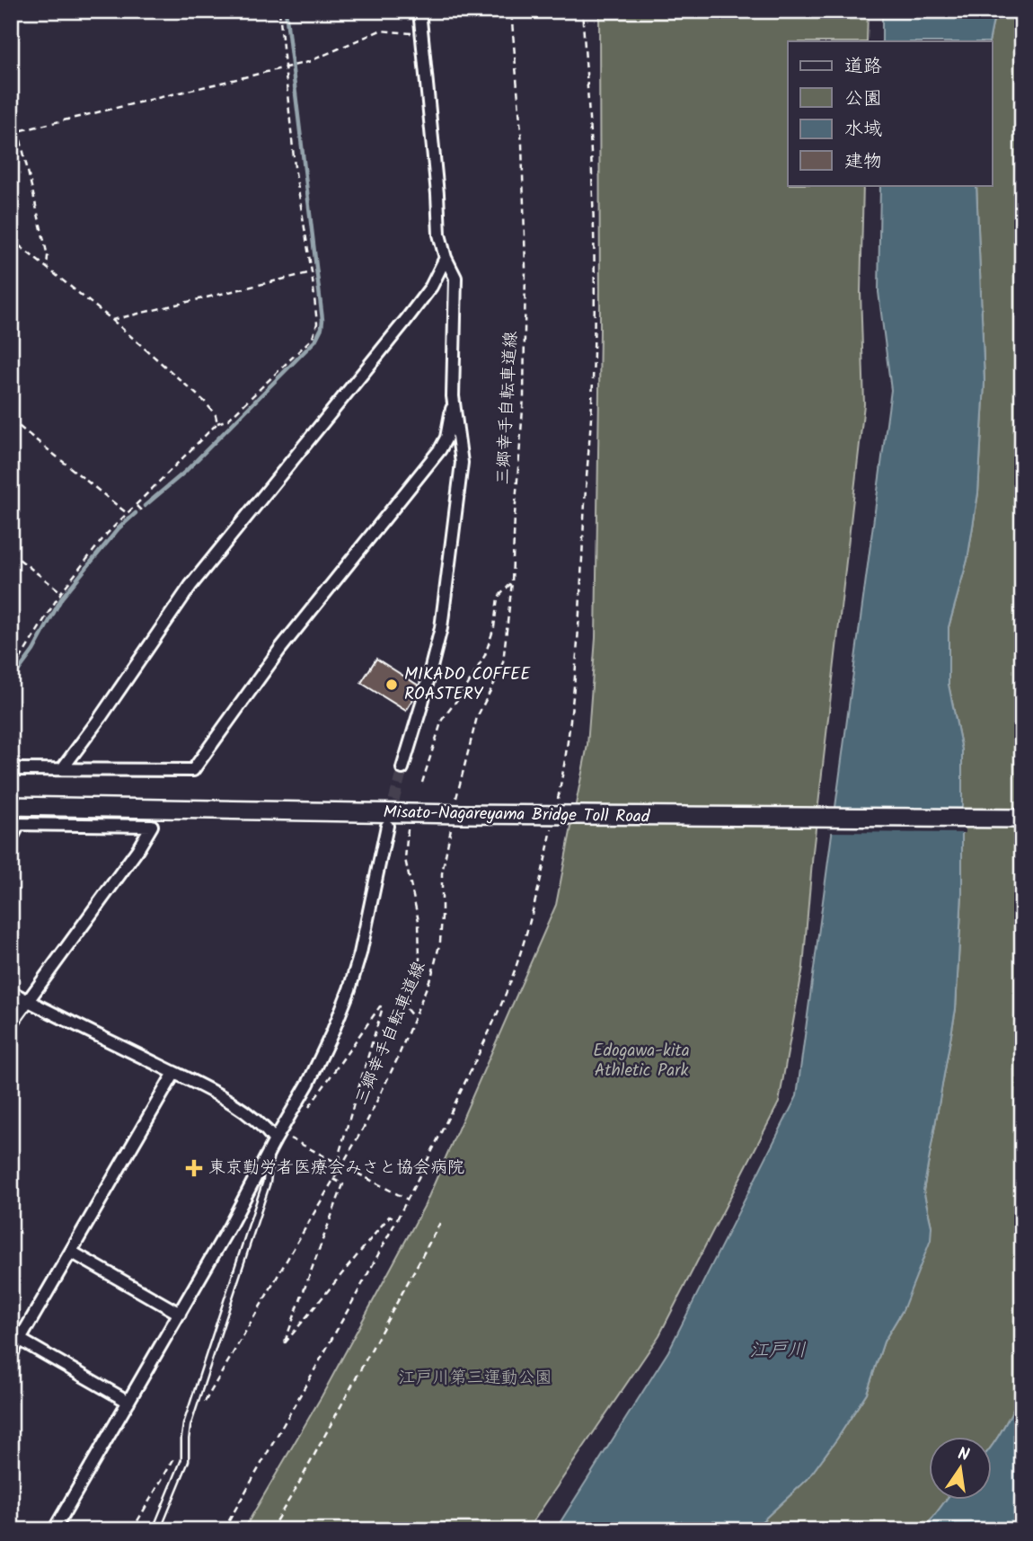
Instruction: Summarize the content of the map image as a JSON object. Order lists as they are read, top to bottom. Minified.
{"streets":{"main road":["Misato-Nagareyama Bridge Toll Road"],"path":["三郷幸手自転車道線"]},"crossings":[["三郷幸手自転車道線","Misato-Nagareyama Bridge Toll Road"]],"water":["江戸川"],"parks":["Edogawa-kita Athletic Park","江戸川第三運動公園"],"places":{"other":["MIKADO COFFEE ROASTERY"],"health":["東京勤労者医療会みさと協会病院"]},"legend":["道路","公園","水域","建物"],"north":"top"}
